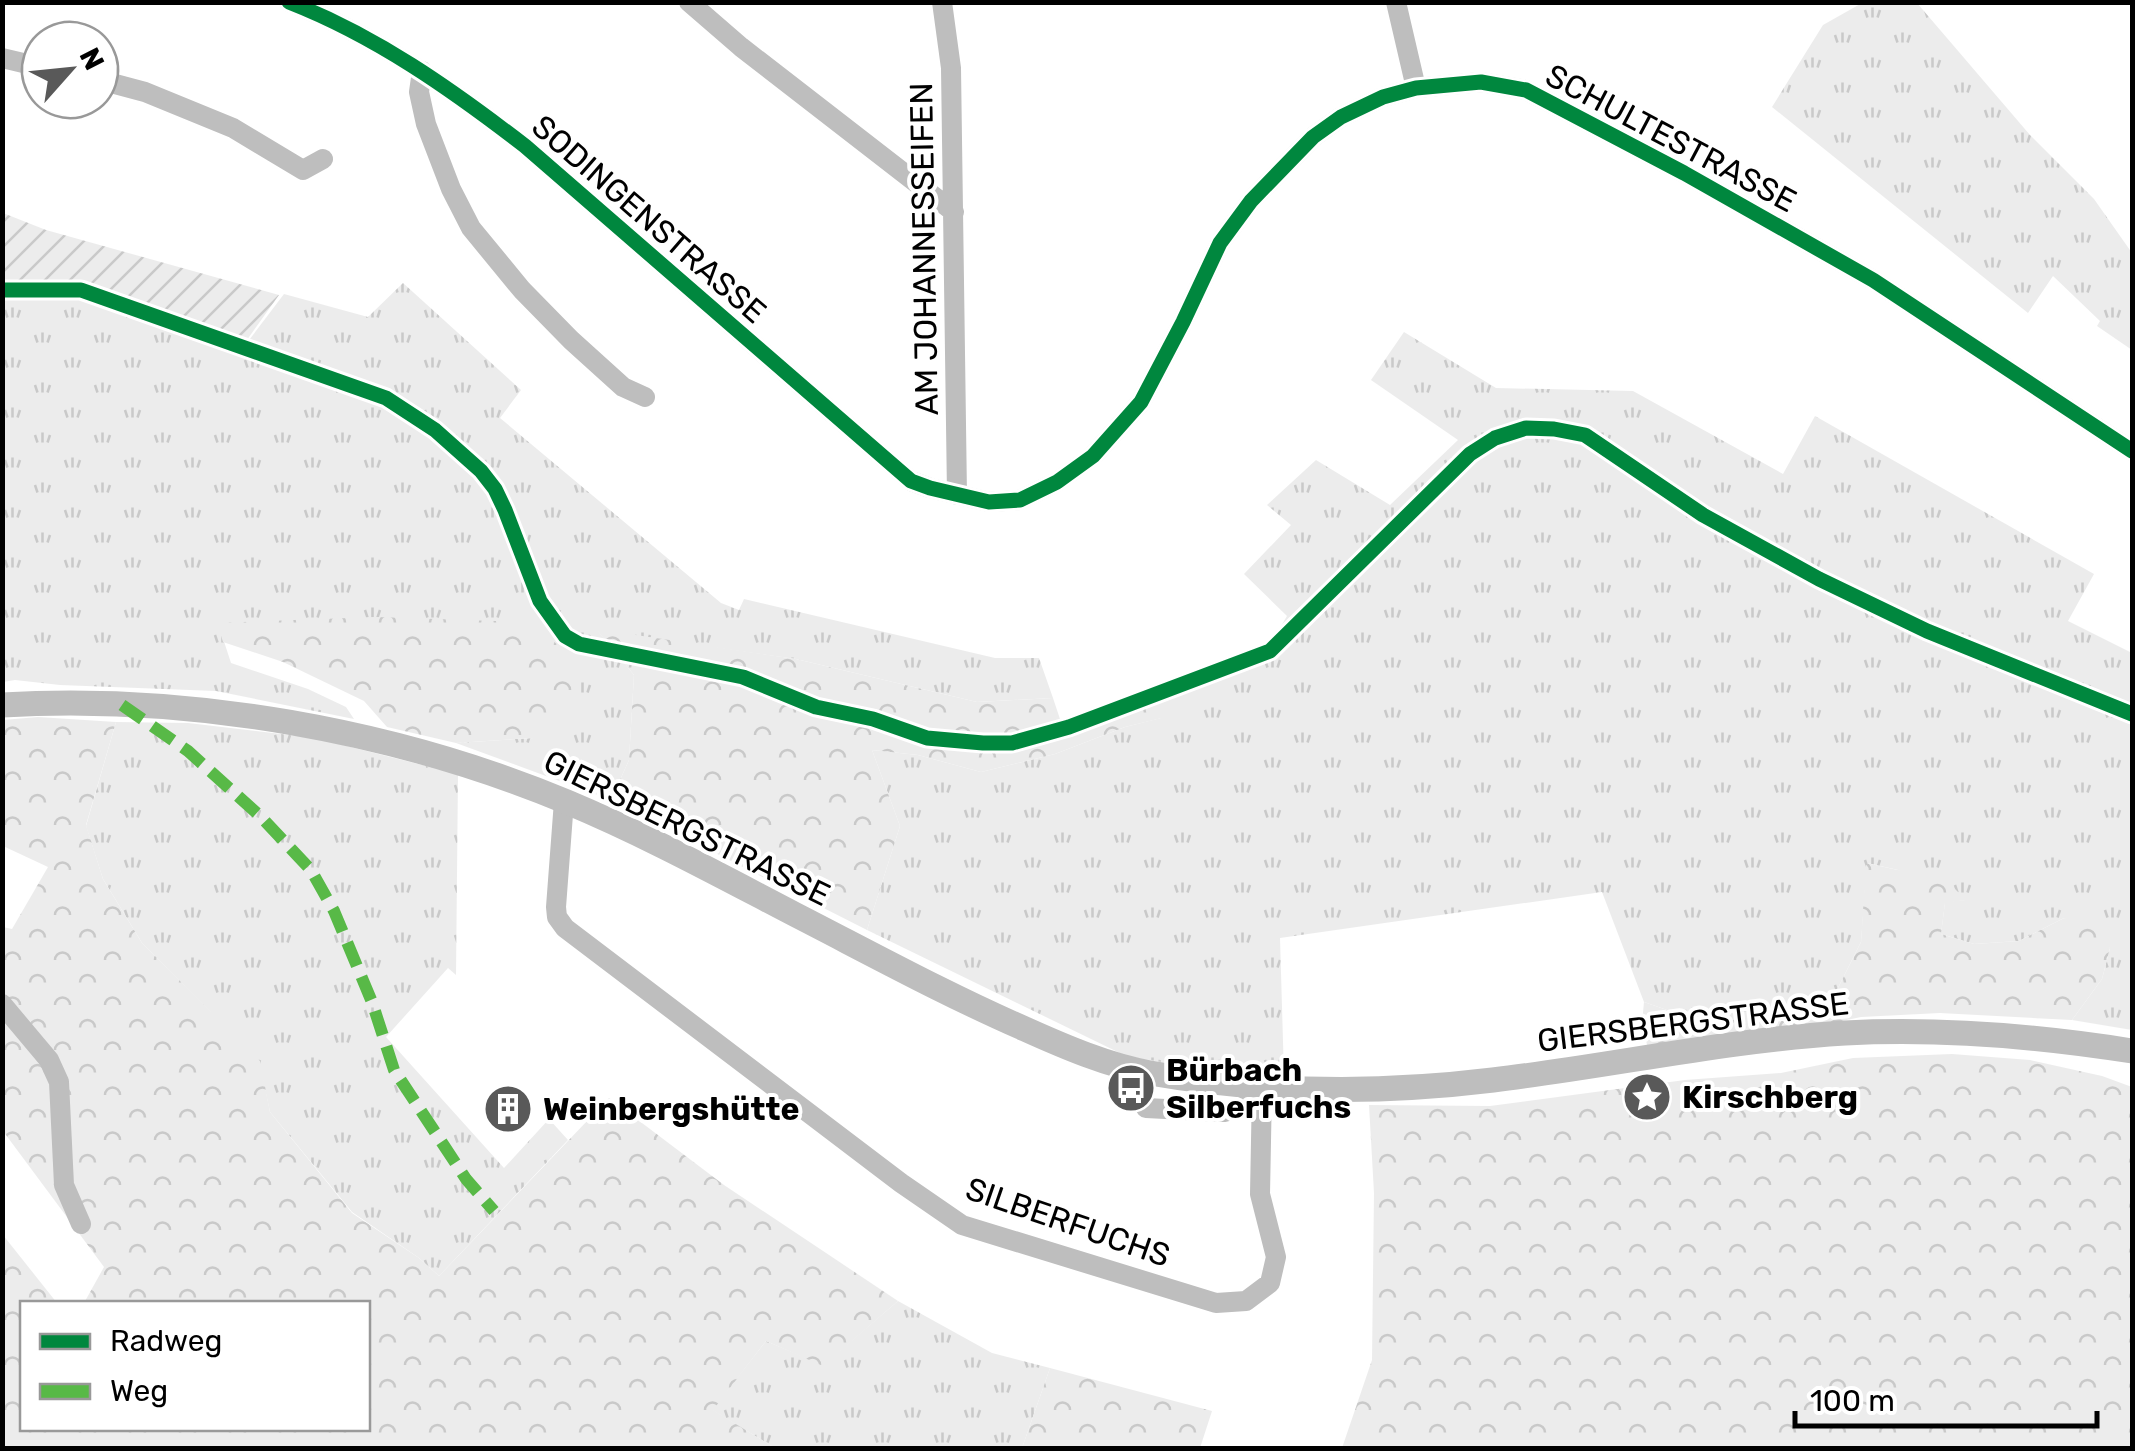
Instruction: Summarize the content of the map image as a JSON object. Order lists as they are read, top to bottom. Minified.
{"streets":{"street":["SCHULTESTRASSE","SODINGENSTRASSE","AM JOHANNESSEIFEN","GIERSBERGSTRASSE","SILBERFUCHS"]},"crossings":[["SCHULTESTRASSE","SODINGENSTRASSE"],["SCHULTESTRASSE","AM JOHANNESSEIFEN"],["SODINGENSTRASSE","AM JOHANNESSEIFEN"],["GIERSBERGSTRASSE","SILBERFUCHS"]],"places":{"bus stop":["Bürbach Silberfuchs"],"place":["Kirschberg"],"building":["Weinbergshütte"]},"legend":["Radweg","Weg"],"scale_bar":"100 m","north":"top right"}
